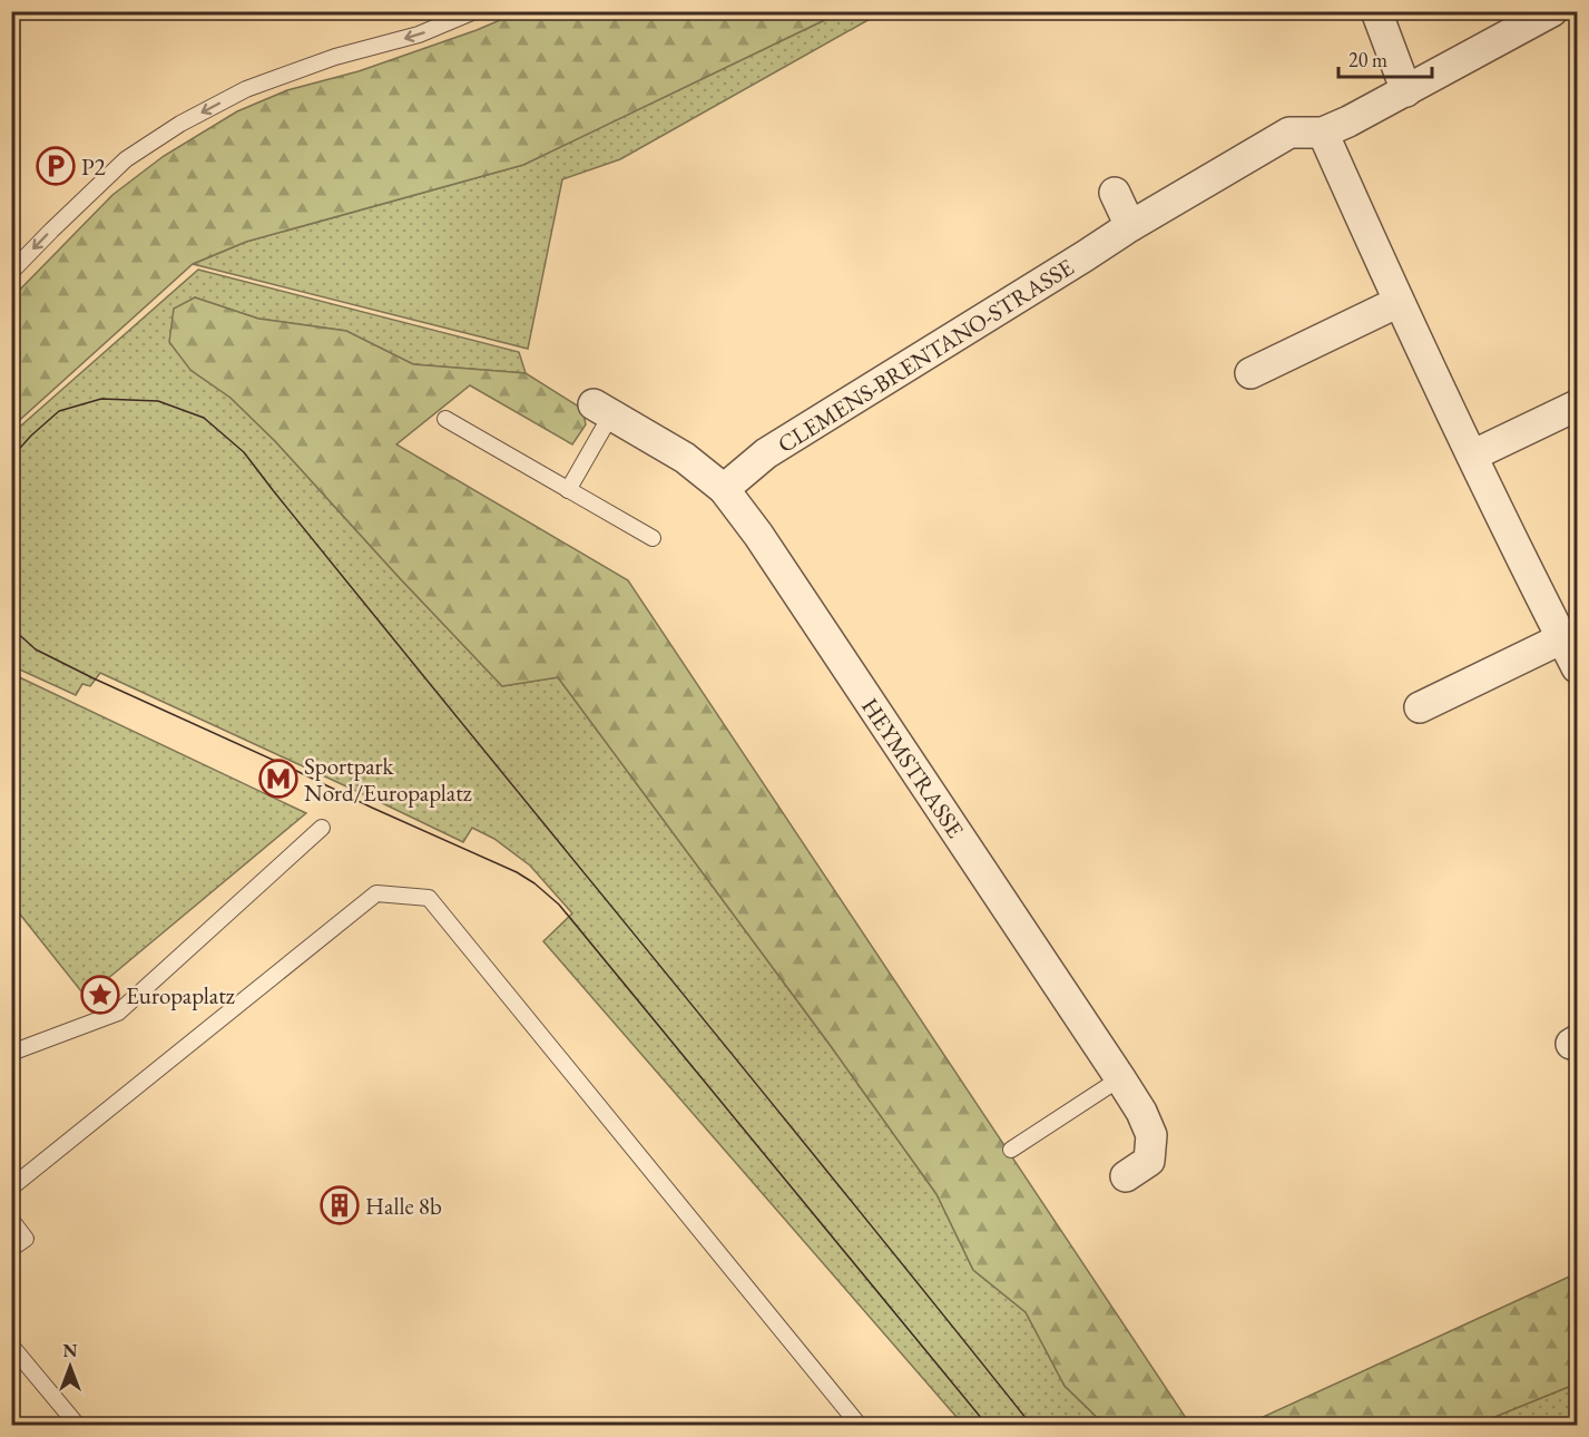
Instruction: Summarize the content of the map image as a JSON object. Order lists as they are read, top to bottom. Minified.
{"streets":{"street":["CLEMENS-BRENTANO-STRASSE","HEYMSTRASSE"]},"crossings":[["CLEMENS-BRENTANO-STRASSE","HEYMSTRASSE"]],"places":{"parking":["P2"],"metro station":["Sportpark Nord/Europaplatz"],"place":["Europaplatz"],"building":["Halle 8b"]},"scale_bar":"20 m","north":"top"}
